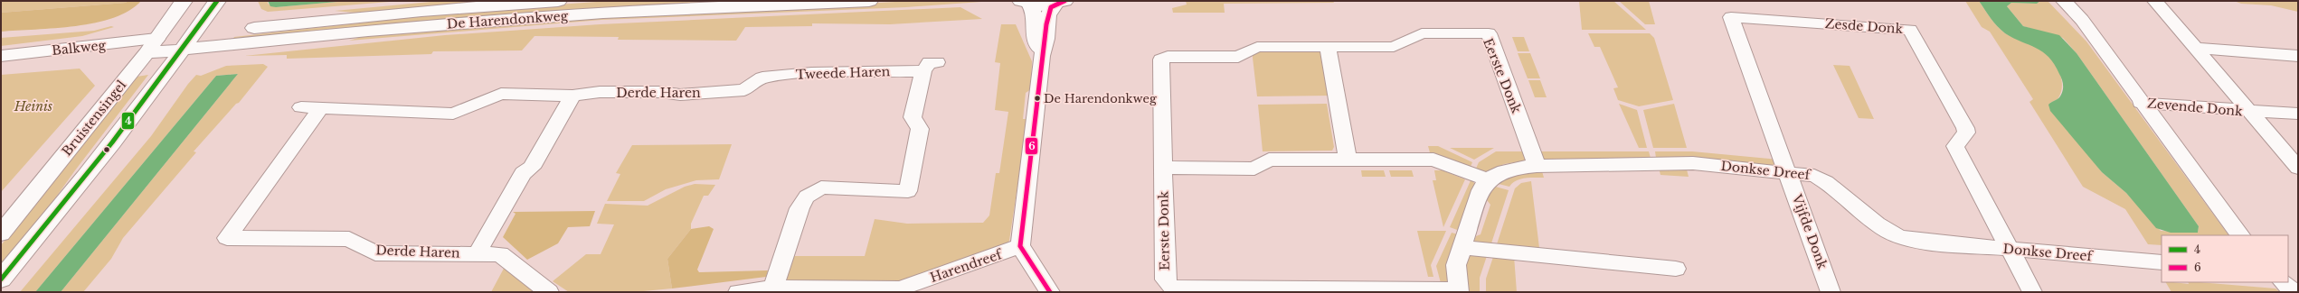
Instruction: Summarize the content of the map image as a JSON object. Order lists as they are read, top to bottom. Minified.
{"streets":{"main road":["De Harendonkweg","Balkweg","Bruistensingel"],"street":["Zesde Donk","Tweede Haren","Eerste Donk","Derde Haren","Zevende Donk","Donkse Dreef","Vijfde Donk","Harendreef"]},"crossings":[["De Harendonkweg","Balkweg"],["De Harendonkweg","Bruistensingel"],["Zesde Donk","Donkse Dreef"],["Zesde Donk","Vijfde Donk"],["Balkweg","Bruistensingel"],["Tweede Haren","Derde Haren"],["Tweede Haren","Harendreef"],["Eerste Donk","Donkse Dreef"],["Donkse Dreef","Vijfde Donk"]],"parks":["Heinis"],"places":["De Harendonkweg"],"lines":["transit line 4","transit line 6"],"legend":["4","6"]}
